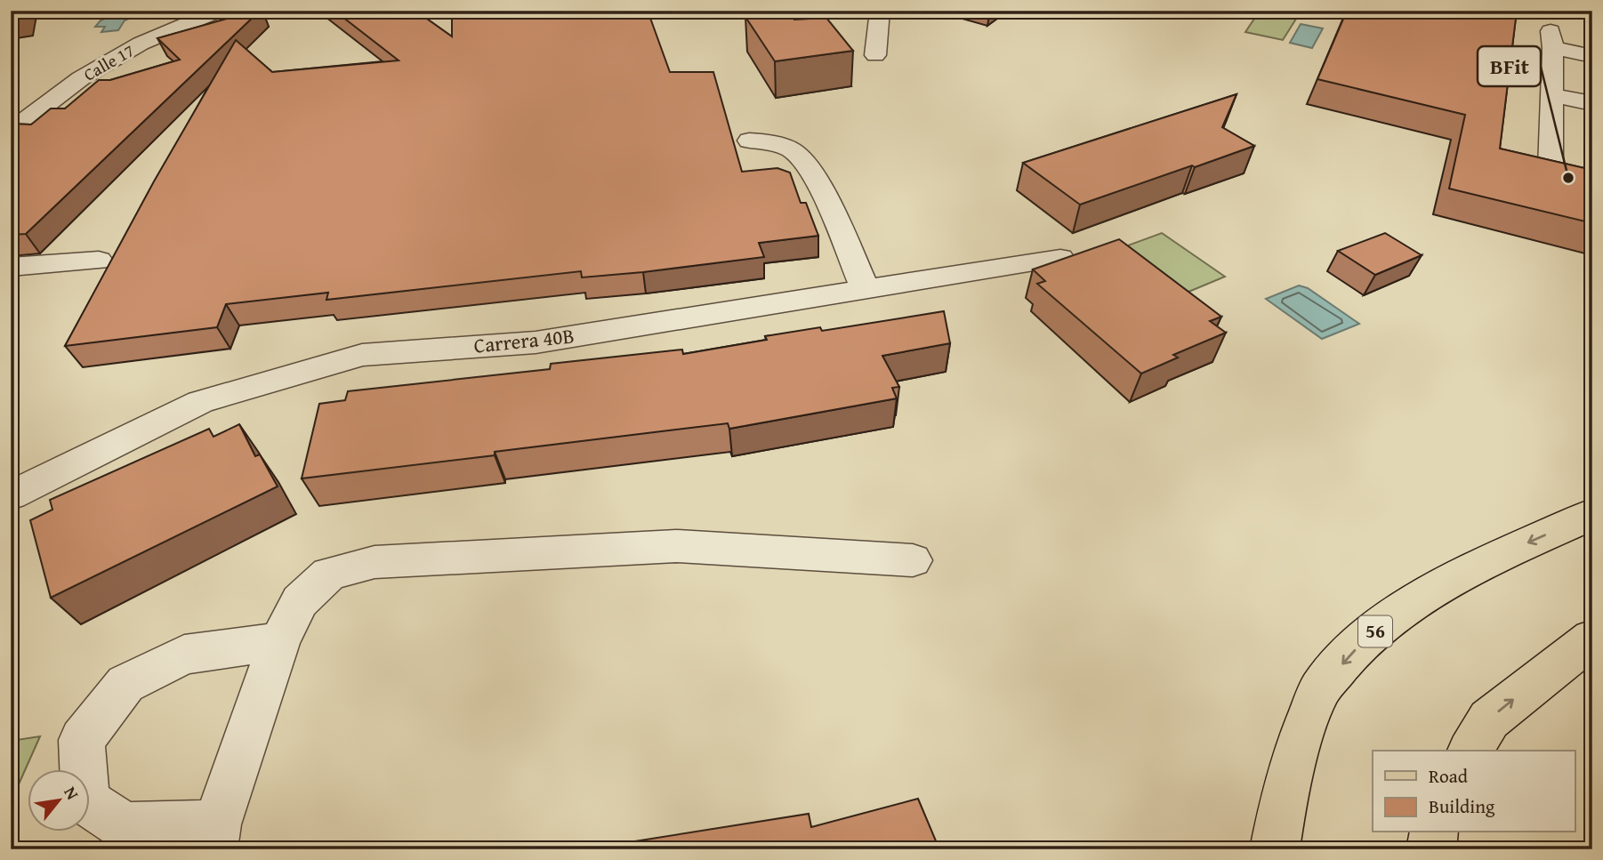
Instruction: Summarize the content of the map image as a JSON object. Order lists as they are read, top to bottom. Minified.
{"streets":{"main road":["56"],"street":["Calle 17","Carrera 40B"]},"places":["BFit"],"legend":["Road","Building"],"north":"top right"}
